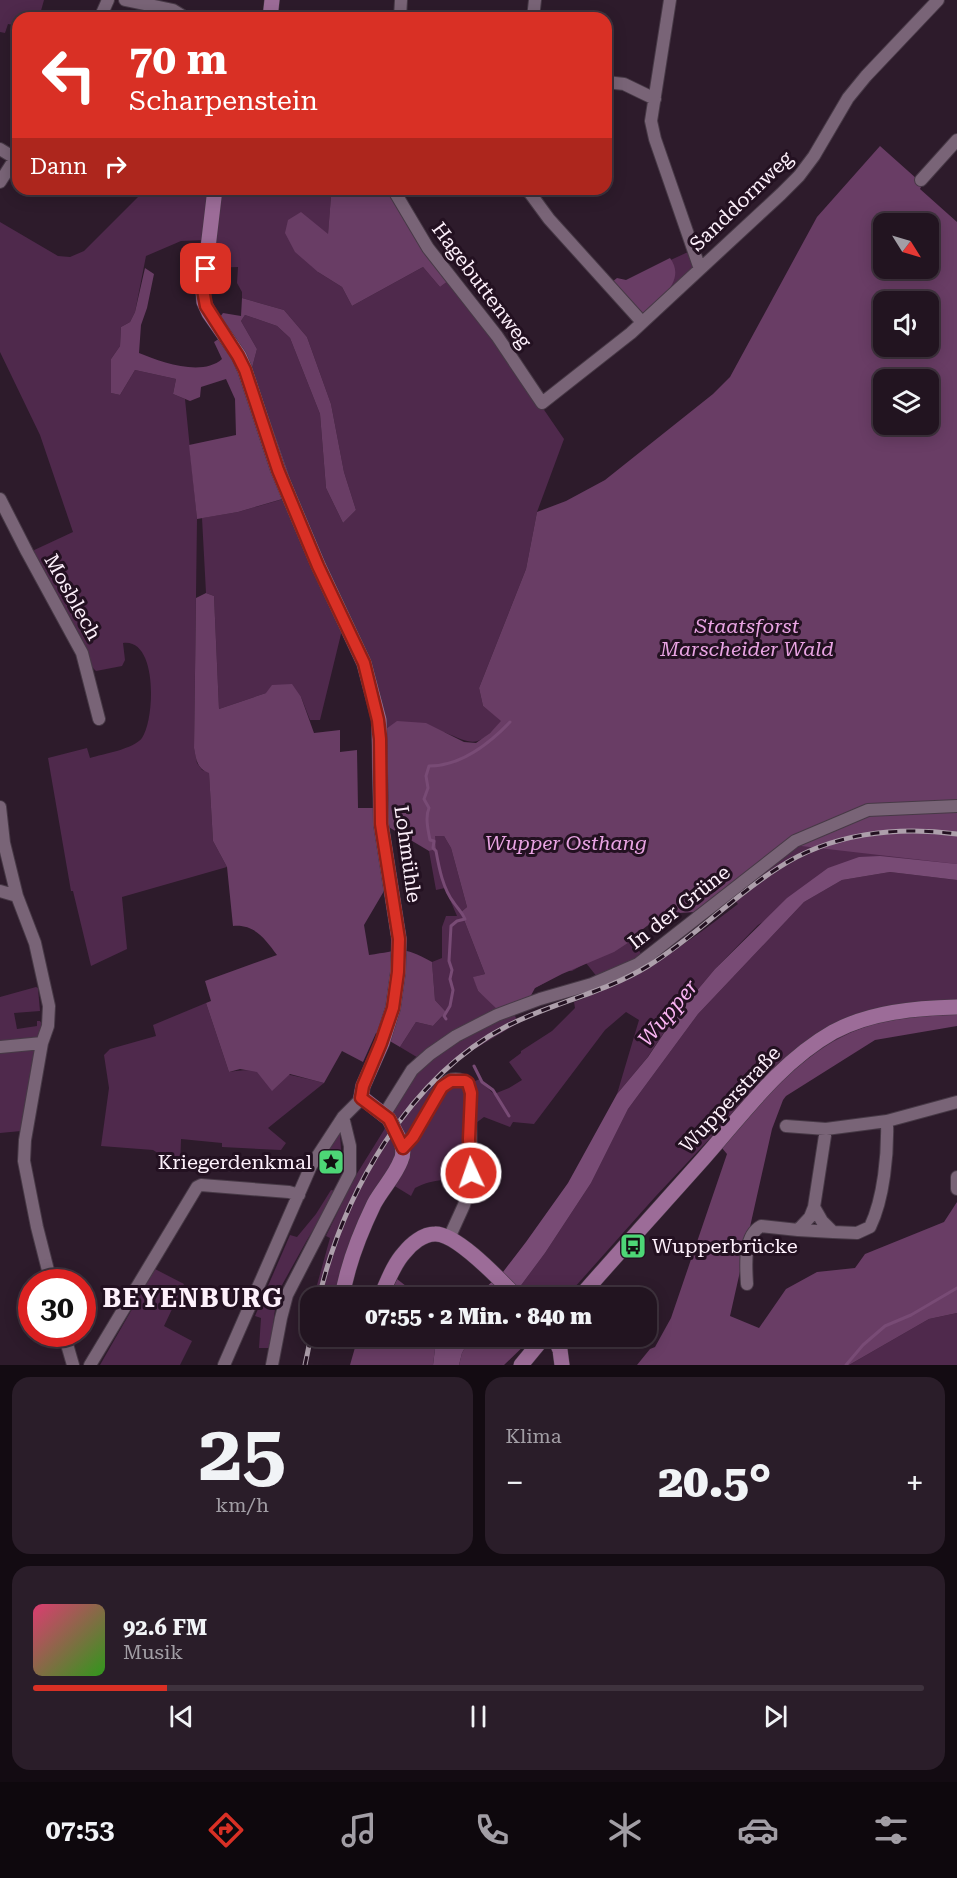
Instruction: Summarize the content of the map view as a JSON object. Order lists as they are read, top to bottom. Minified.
{"streets":{"main road":["Lohmühle","Wupperstraße"],"street":["Sanddornweg","Hagebuttenweg","Mosblech","In der Grüne"]},"crossings":[["Sanddornweg","Hagebuttenweg"]],"districts":["BEYENBURG"],"water":["Wupper"],"parks":["Staatsforst Marscheider Wald","Wupper Osthang"],"places":{"place":["Kriegerdenkmal"],"bus stop":["Wupperbrücke"]},"north":"bottom right","page":{"turn":["70 m","Scharpenstein"],"then":"Dann","limit":"30","trip":"07:55 · 2 Min. · 840 m","tile":[["25","km/h"],"Klima"],"heat":["−","20.5°","+"],"song":["92.6 FM","Musik"],"tabs":"07:53"}}
